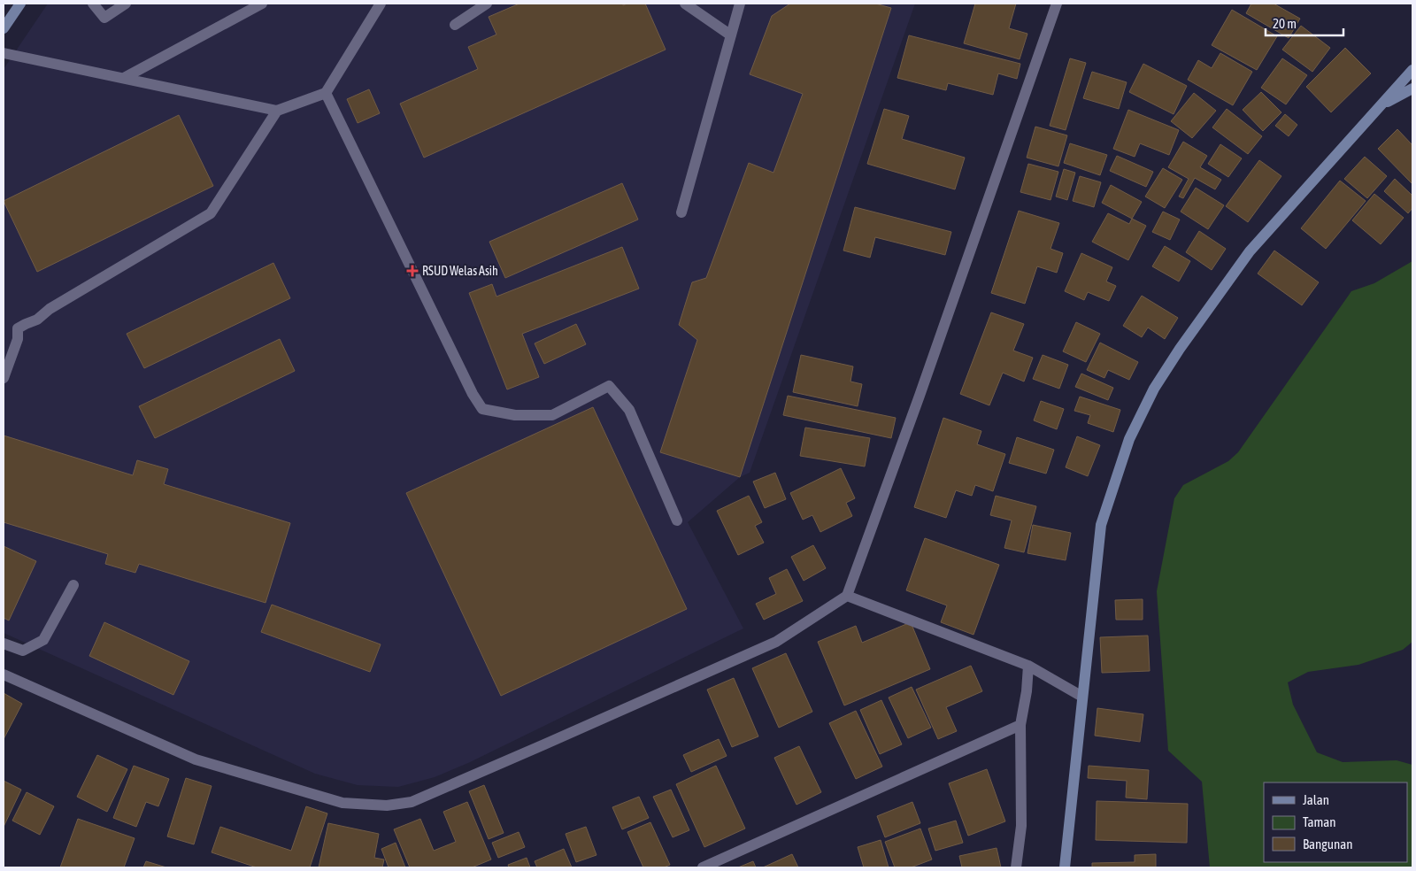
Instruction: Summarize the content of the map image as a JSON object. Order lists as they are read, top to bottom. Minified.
{"places":{"health":["RSUD Welas Asih"]},"legend":["Jalan","Taman","Bangunan"],"scale_bar":"20 m"}
